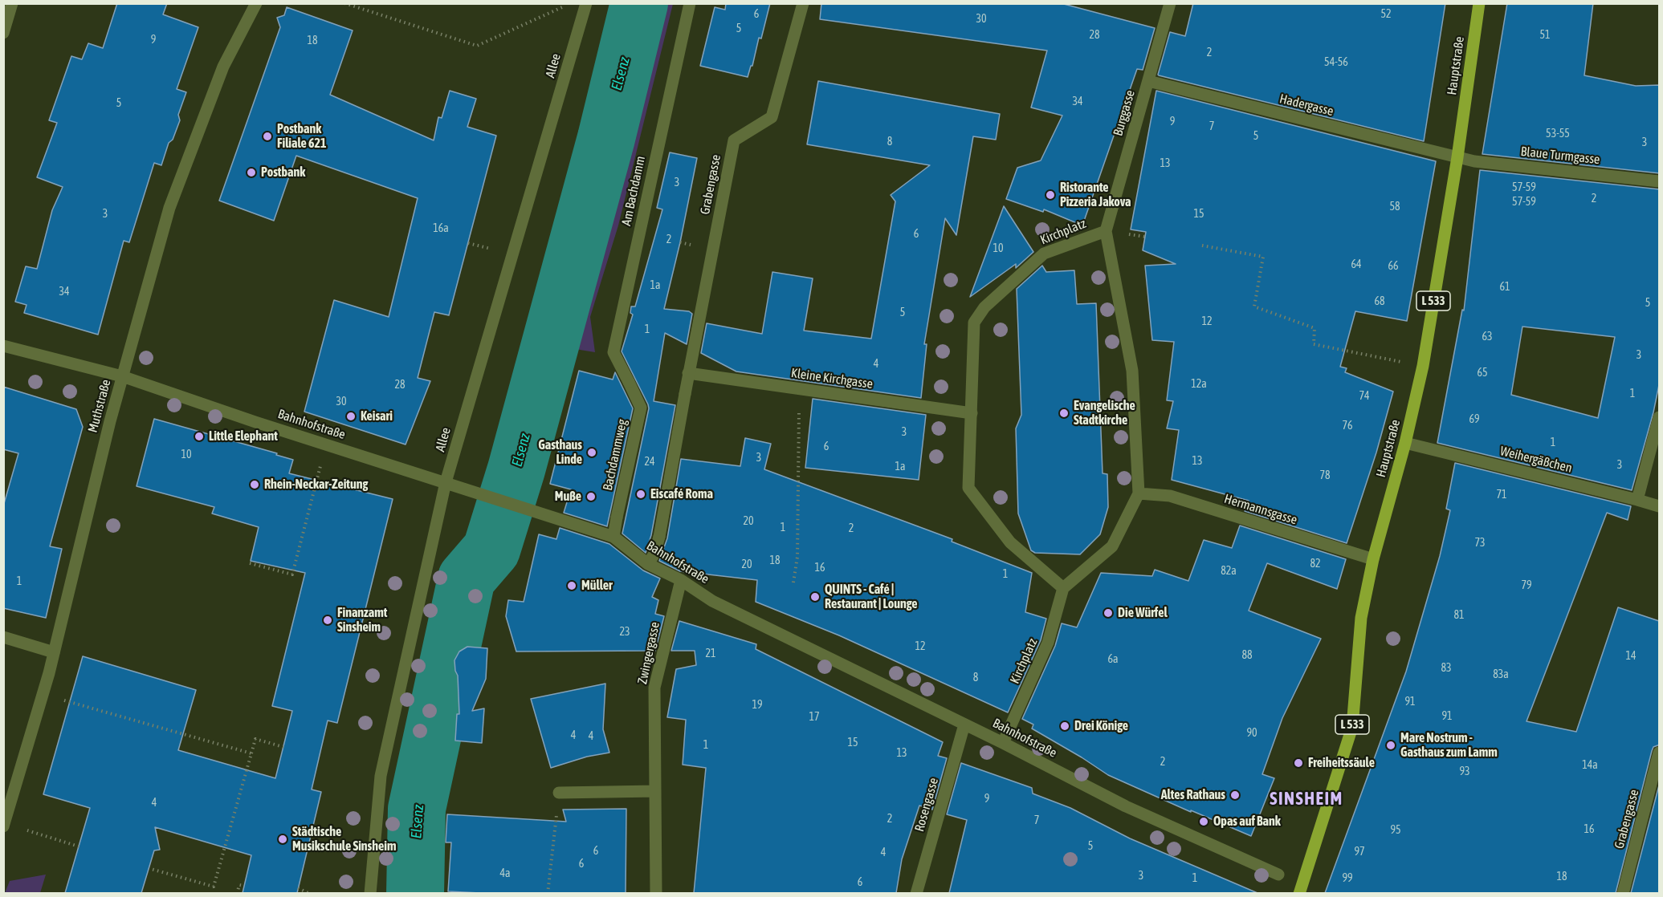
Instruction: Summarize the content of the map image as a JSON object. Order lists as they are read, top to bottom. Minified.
{"streets":{"main road":["Hauptstraße","L 533"],"street":["Allee","Hadergasse","Burggasse","Blaue Turmgasse","Grabengasse","Am Bachdamm","Kirchplatz","Kleine Kirchgasse","Muthstraße","Bahnhofstraße","Bachdammweg","Weihergäßchen","Hermannsgasse","Zwingergasse","Rosengasse"]},"crossings":[["Allee","Bahnhofstraße"],["Hauptstraße","Hadergasse"],["Hauptstraße","Blaue Turmgasse"],["Hauptstraße","Weihergäßchen"],["Hauptstraße","Hermannsgasse"],["Hadergasse","Burggasse"],["Hadergasse","Blaue Turmgasse"],["Burggasse","Kirchplatz"],["Grabengasse","Kleine Kirchgasse"],["Grabengasse","Bahnhofstraße"],["Am Bachdamm","Bachdammweg"],["Kirchplatz","Kleine Kirchgasse"],["Kirchplatz","Bahnhofstraße"],["Kirchplatz","Hermannsgasse"],["Muthstraße","Bahnhofstraße"],["Bahnhofstraße","Bachdammweg"],["Bahnhofstraße","Zwingergasse"],["Bahnhofstraße","Rosengasse"]],"districts":["SINSHEIM"],"water":["Elsenz"],"places":["Postbank Filiale 621","Postbank","Ristorante Pizzeria Jakova","Evangelische Stadtkirche","Keisari","Little Elephant","Gasthaus Linde","Rhein-Neckar-Zeitung","Eiscafé Roma","Muße","Müller","QUINTS - Café | Restaurant | Lounge","Die Würfel","Finanzamt Sinsheim","Drei Könige","Mare Nostrum - Gasthaus zum Lamm","Freiheitssäule","Altes Rathaus","Opas auf Bank","Städtische Musikschule Sinsheim"],"house_numbers":["6","52","30","5","28","51","9","18","2","54-56","34","5","9","7","53-55","5","8","3","13","3","57-59","2","57-59","58","3","15","16a","6","2","10","64","66","1a","61","34","68","5","5","12","1","63","3","4","65","12a","28","1","74","30","69","76","3","1","6","10","3","13","24","3","1a","78","71","20","1","2","73","18","82","20","16","82a","1","1","79","81","23","12","21","88","14","6a","83","83a","8","91","19","91","17","90","4","4","15","1","13","2","14a","93","9","4","2","7","16","95","5","6","97","4","6","4a","3","18","1","99","6"]}
